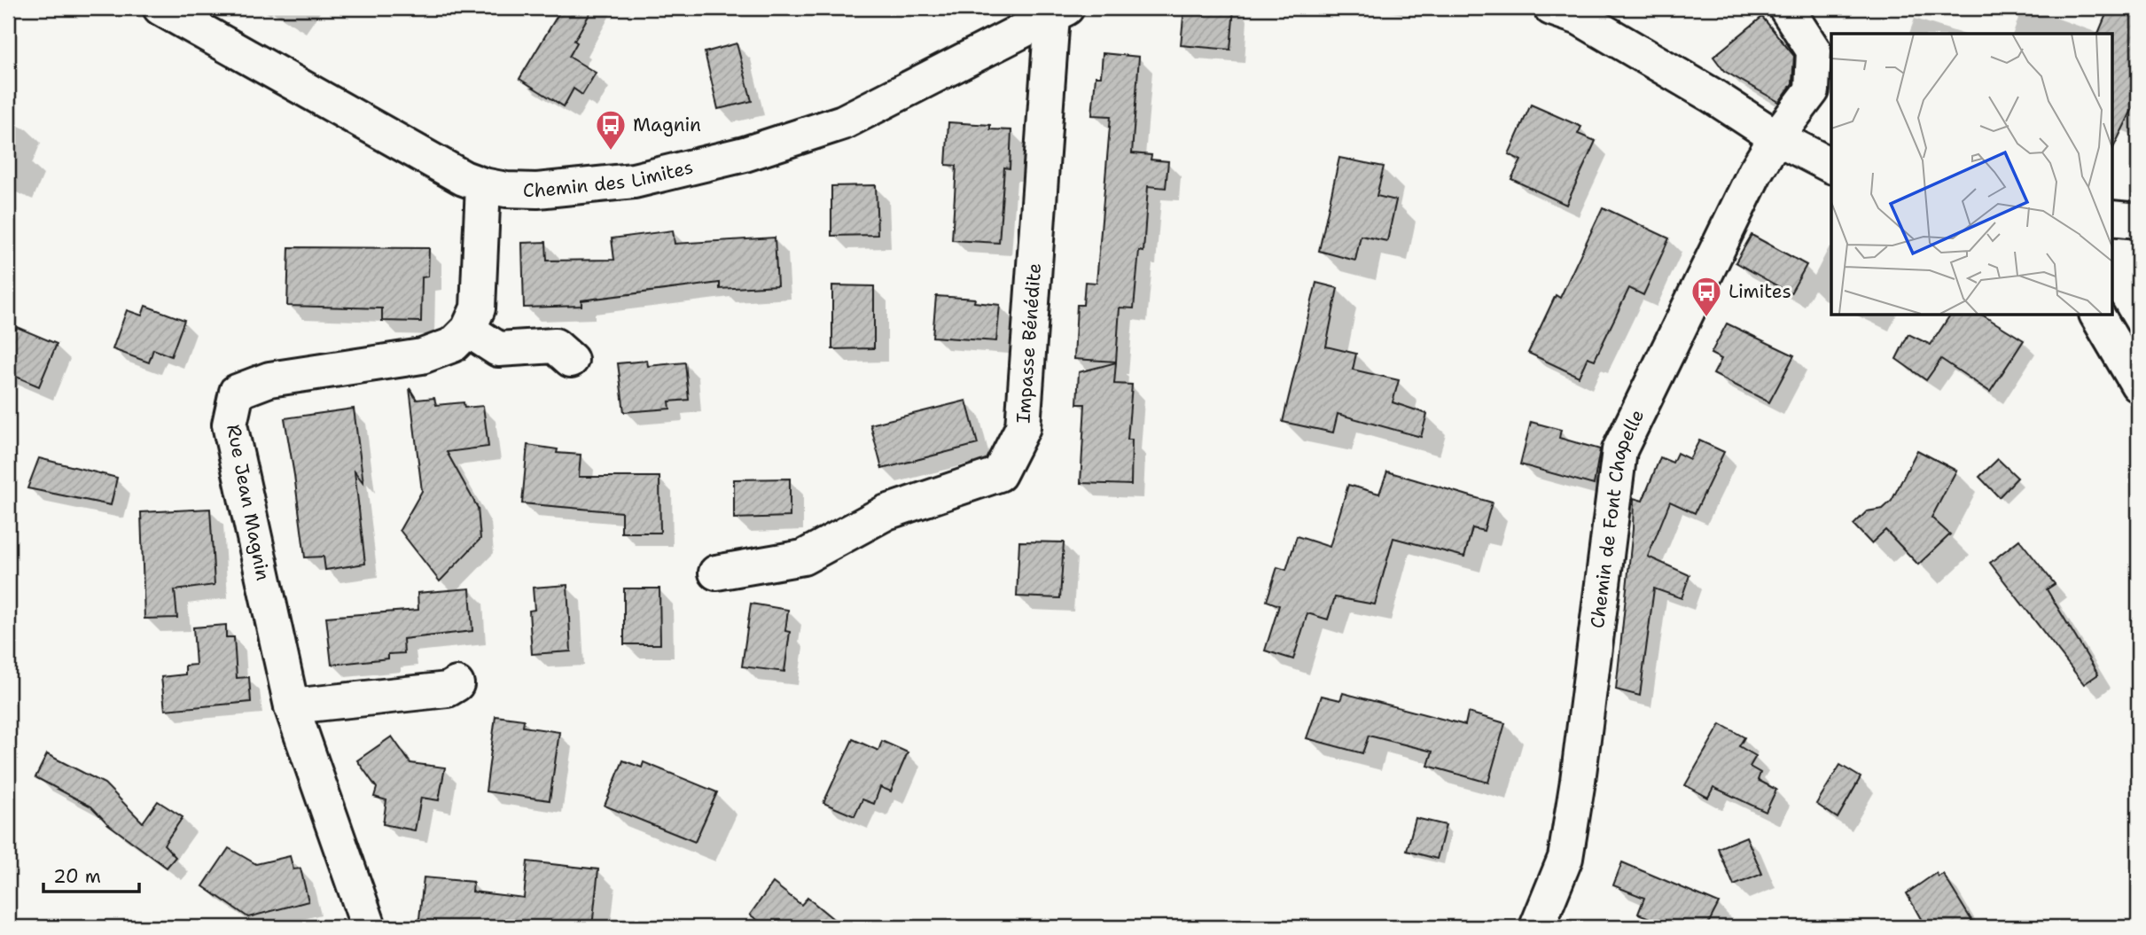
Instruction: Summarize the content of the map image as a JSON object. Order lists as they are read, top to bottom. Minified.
{"streets":{"street":["Chemin des Limites","Impasse Bénédite","Rue Jean Magnin","Chemin de Font Chapelle"]},"crossings":[["Chemin des Limites","Impasse Bénédite"]],"places":{"bus stop":["Magnin","Limites"]},"scale_bar":"20 m"}
